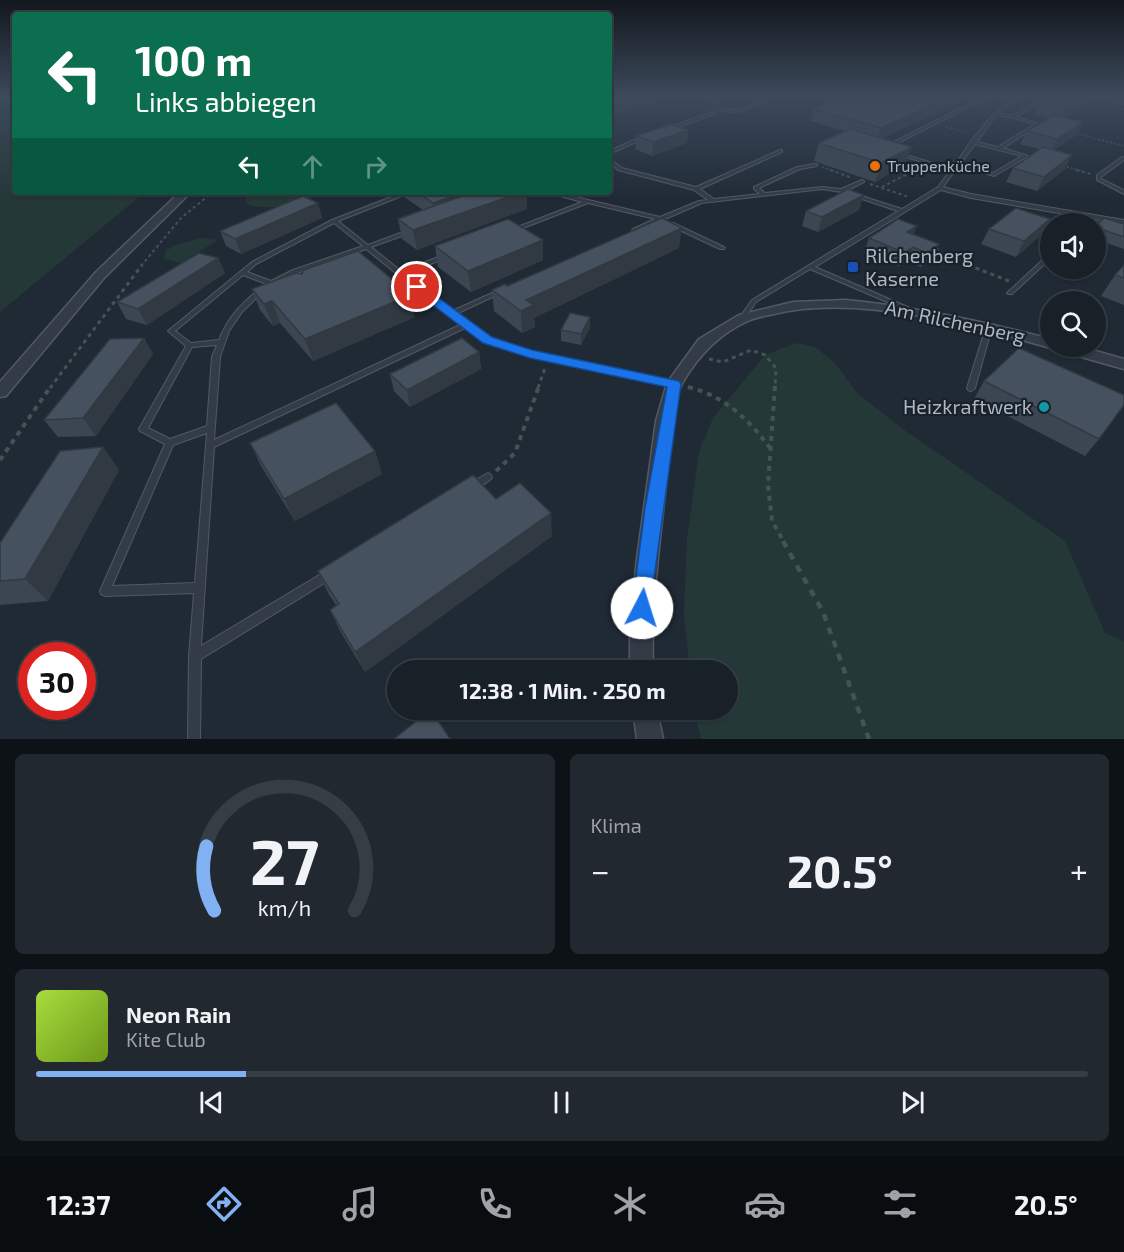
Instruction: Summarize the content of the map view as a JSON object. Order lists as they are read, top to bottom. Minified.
{"streets":{"street":["Am Rilchenberg"]},"places":{"other":["Truppenküche","Heizkraftwerk"],"transit":["Rilchenberg Kaserne"]},"page":{"turn":["100 m","Links abbiegen"],"limit":"30","trip":"12:38 · 1 Min. · 250 m","tile":"Klima","heat":["−","20.5°","+"],"song":["Neon Rain","Kite Club"],"tabs":["12:37","20.5°"],"gauge":["27","km/h"]}}
